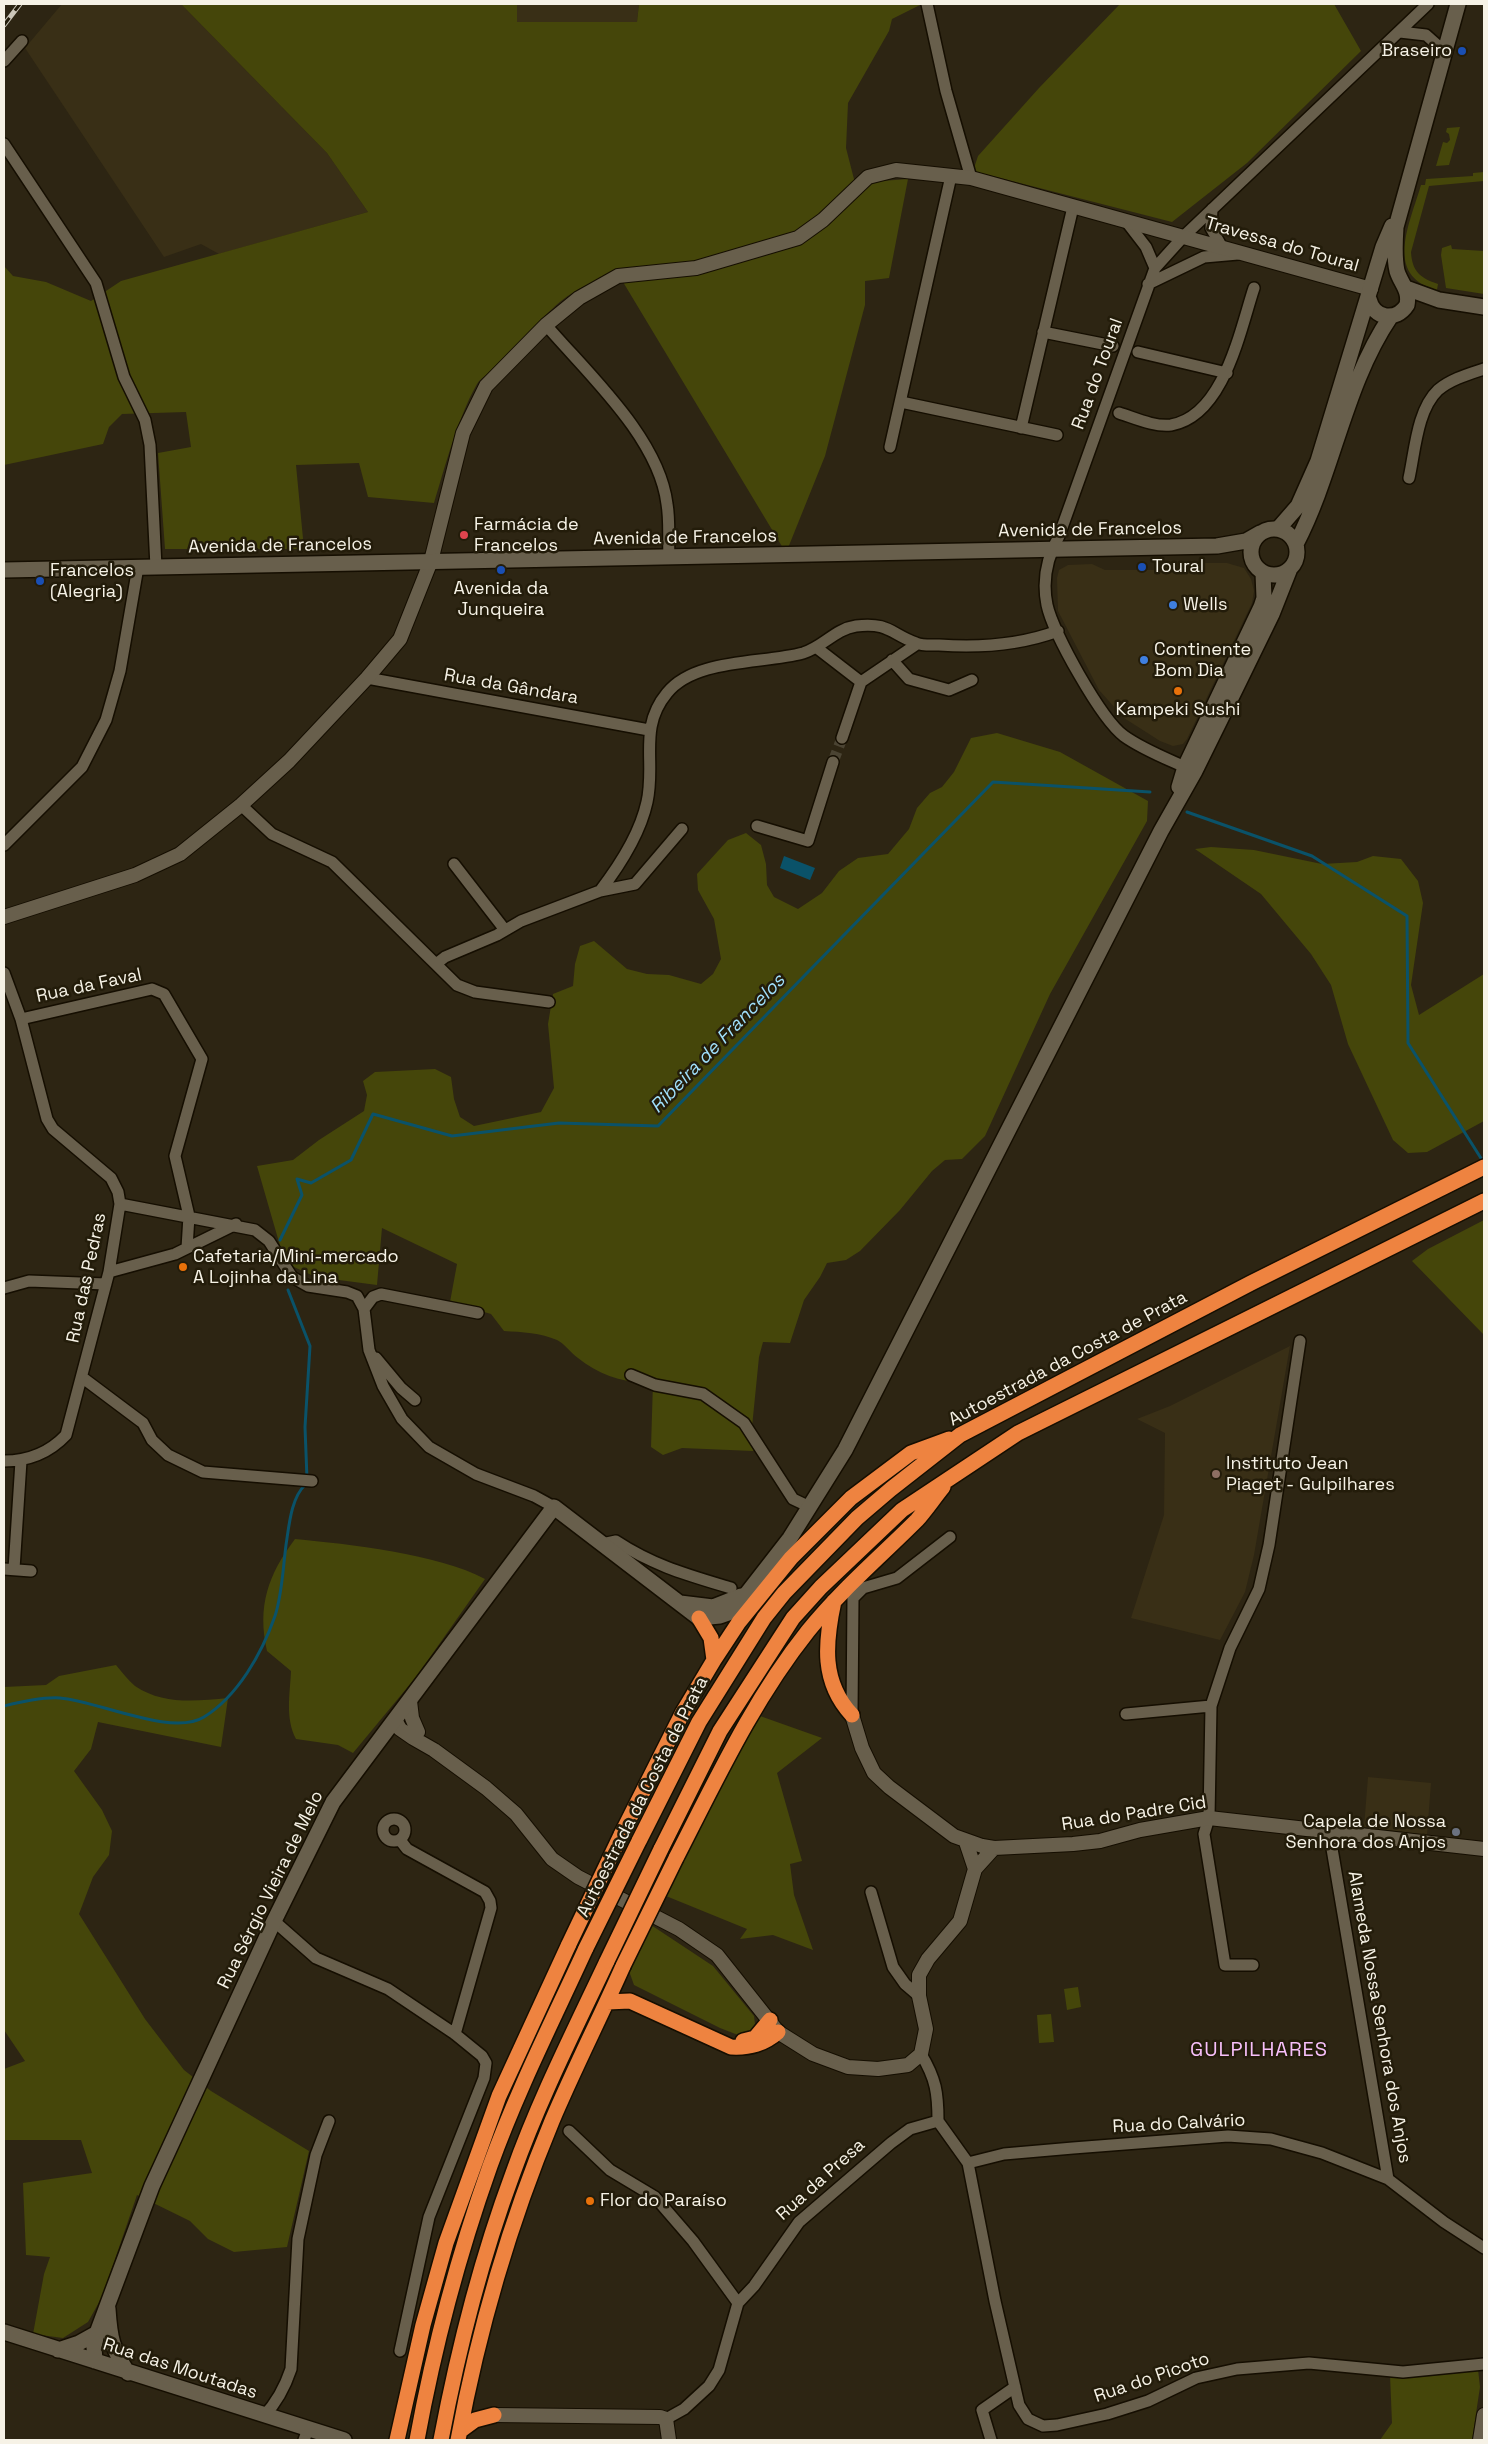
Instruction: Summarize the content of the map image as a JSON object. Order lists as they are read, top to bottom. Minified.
{"streets":{"highway":["Autoestrada da Costa de Prata"],"main road":["Avenida de Francelos","Rua Sérgio Vieira de Melo","Rua das Moutadas"],"street":["Travessa do Toural","Rua do Toural","Rua da Gândara","Rua da Faval","Rua das Pedras","Rua do Padre Cid","Alameda Nossa Senhora dos Anjos","Rua do Calvário","Rua da Presa","Rua do Picoto"]},"crossings":[["Travessa do Toural","Rua do Toural"],["Rua do Toural","Avenida de Francelos"],["Rua da Faval","Rua das Pedras"],["Rua do Padre Cid","Alameda Nossa Senhora dos Anjos"],["Rua Sérgio Vieira de Melo","Rua das Moutadas"],["Alameda Nossa Senhora dos Anjos","Rua do Calvário"],["Rua do Calvário","Rua do Picoto"],["Rua da Presa","Rua do Picoto"]],"districts":["GULPILHARES"],"water":["Ribeira de Francelos"],"places":["Braseiro","Farmácia de Francelos","Toural","Avenida da Junqueira","Francelos (Alegria)","Wells","Continente Bom Dia","Kampeki Sushi","Cafetaria/Mini-mercado A Lojinha da Lina","Instituto Jean Piaget - Gulpilhares","Capela de Nossa Senhora dos Anjos","Flor do Paraíso"]}
